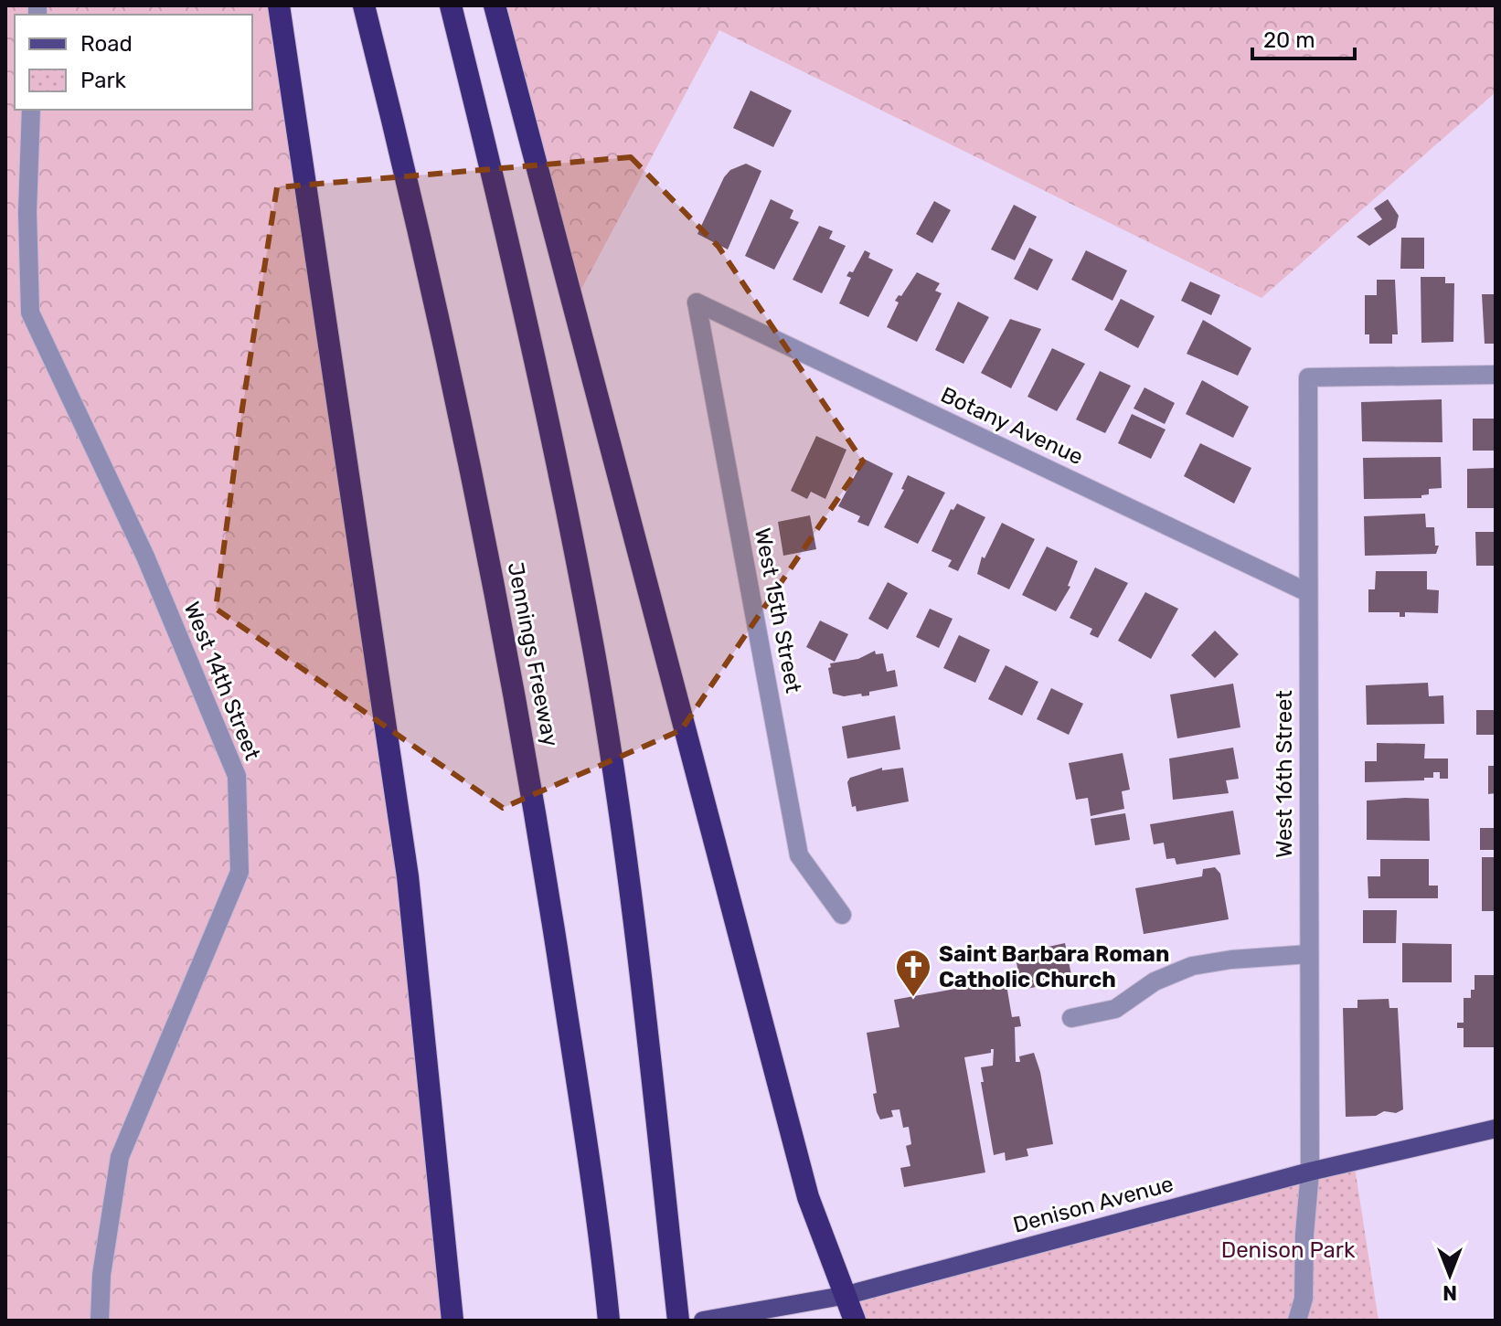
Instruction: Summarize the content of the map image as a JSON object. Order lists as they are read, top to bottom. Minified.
{"streets":{"highway":["Jennings Freeway"],"main road":["Denison Avenue"],"street":["Botany Avenue","West 15th Street","West 14th Street","West 16th Street"]},"crossings":[["Botany Avenue","West 15th Street"],["Botany Avenue","West 16th Street"],["West 16th Street","Denison Avenue"]],"parks":["Denison Park"],"places":{"church":["Saint Barbara Roman Catholic Church"]},"legend":["Road","Park"],"scale_bar":"20 m","north":"bottom"}
